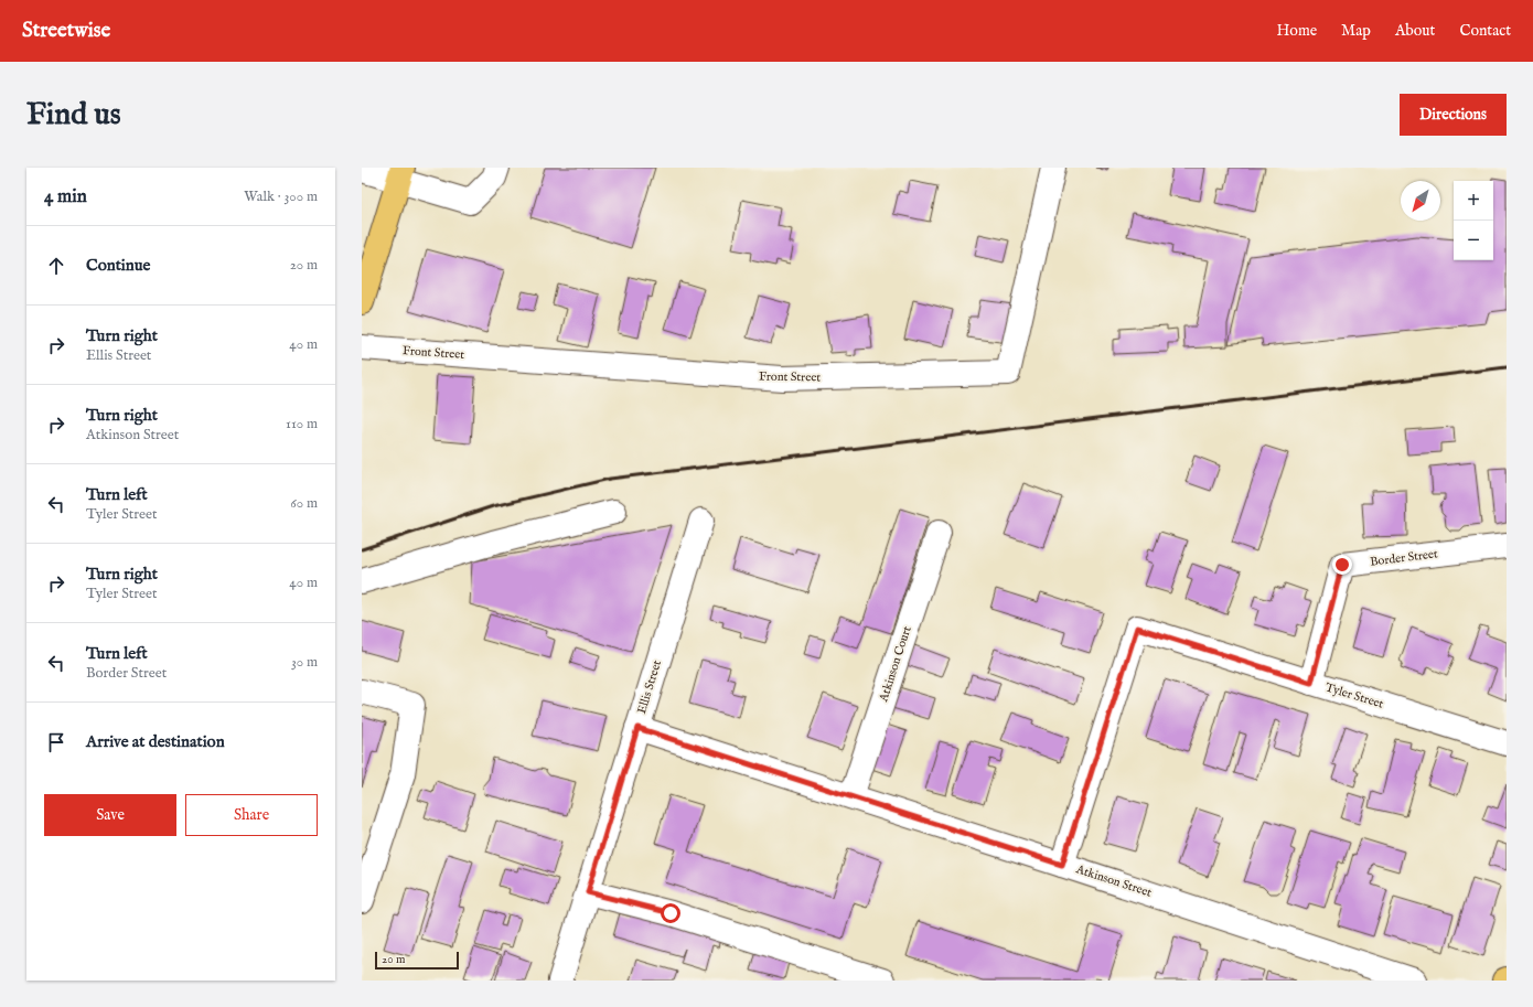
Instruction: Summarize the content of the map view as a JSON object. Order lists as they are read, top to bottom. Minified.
{"streets":{"street":["Front Street","Border Street","Atkinson Court","Ellis Street","Tyler Street","Atkinson Street"]},"crossings":[["Border Street","Tyler Street"],["Atkinson Court","Atkinson Street"],["Ellis Street","Atkinson Street"],["Tyler Street","Atkinson Street"]],"scale_bar":"20 m","north":"bottom left","page":{"header":"Streetwise","nav":["Home","Map","About","Contact"],"buttons":["Directions",["Save","Share"]],"title":"Find us","heading":["4 min","Walk · 300 m"],"map_buttons":["+","−"],"list":[["Continue","20 m"],["Turn right","Ellis Street","40 m"],["Turn right","Atkinson Street","110 m"],["Turn left","Tyler Street","60 m"],["Turn right","Tyler Street","40 m"],["Turn left","Border Street","30 m"],"Arrive at destination"],"scale":"20 m"}}
